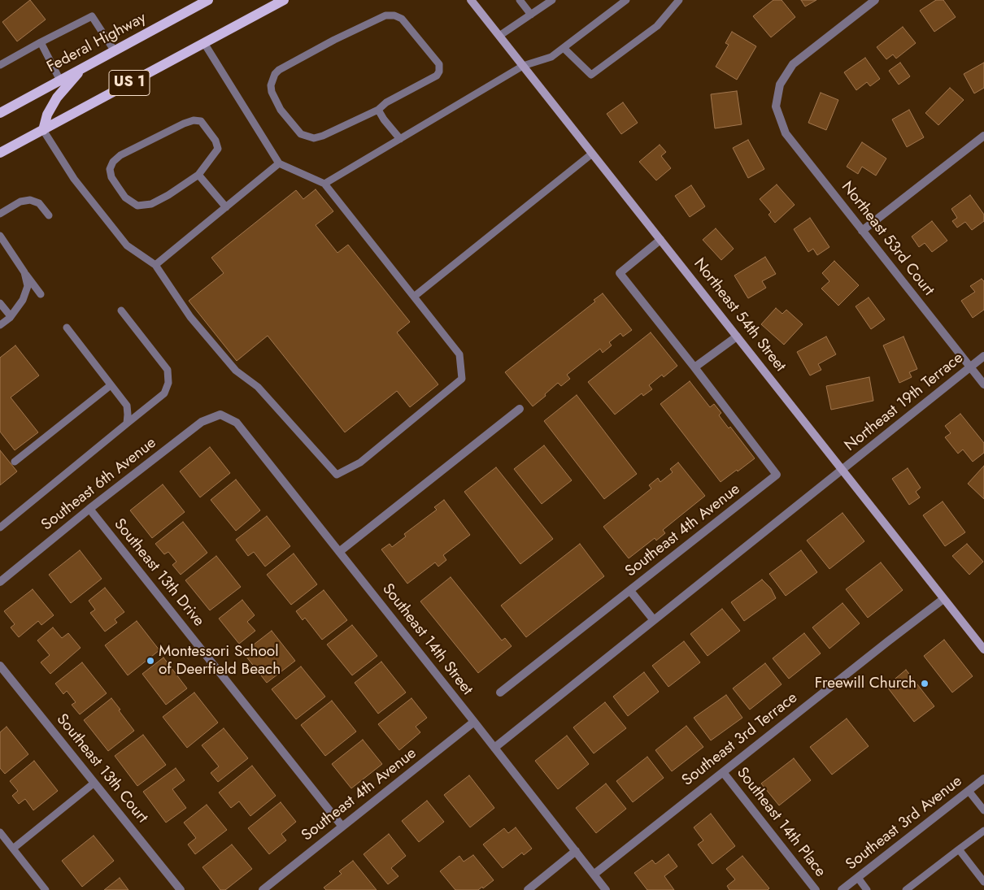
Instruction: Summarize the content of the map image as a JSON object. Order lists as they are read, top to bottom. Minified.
{"streets":{"main road":["Federal Highway","US 1"],"street":["Northeast 53rd Court","Northeast 54th Street","Northeast 19th Terrace","Southeast 6th Avenue","Southeast 4th Avenue","Southeast 13th Drive","Southeast 14th Street","Southeast 3rd Terrace","Southeast 13th Court","Southeast 14th Place","Southeast 3rd Avenue"]},"crossings":[["Northeast 53rd Court","Northeast 19th Terrace"],["Northeast 54th Street","Northeast 19th Terrace"],["Northeast 54th Street","Southeast 3rd Terrace"],["Southeast 6th Avenue","Southeast 13th Drive"],["Southeast 6th Avenue","Southeast 14th Street"],["Southeast 4th Avenue","Southeast 13th Drive"],["Southeast 4th Avenue","Southeast 14th Street"],["Southeast 14th Street","Southeast 3rd Terrace"],["Southeast 3rd Terrace","Southeast 14th Place"]],"places":["Montessori School of Deerfield Beach","Freewill Church"]}
